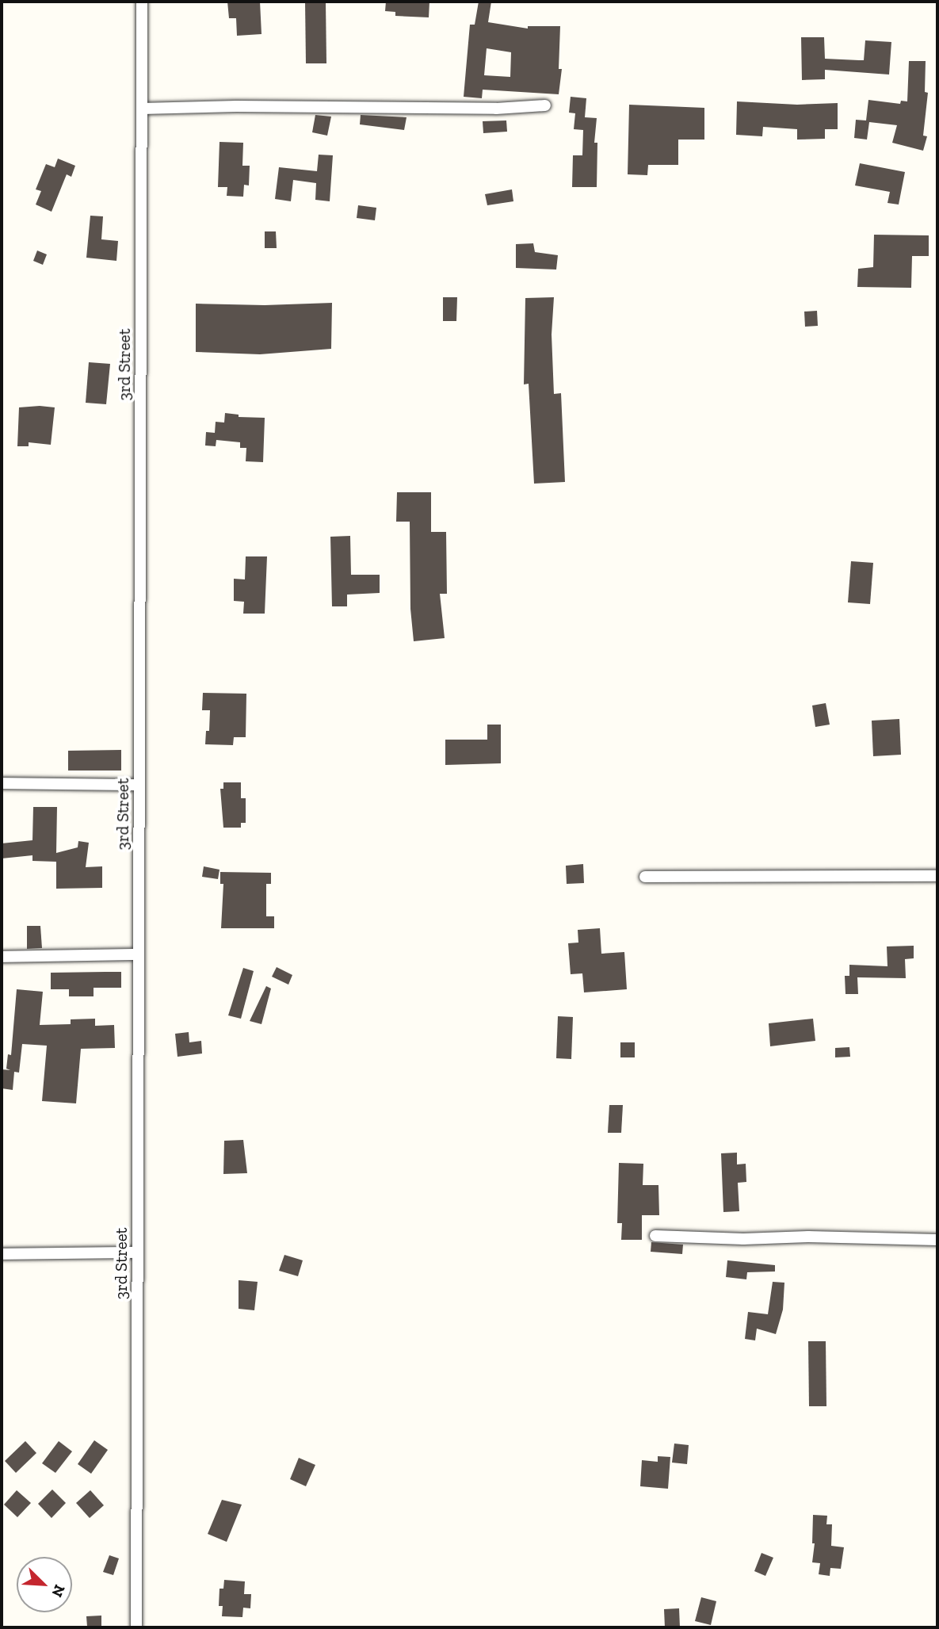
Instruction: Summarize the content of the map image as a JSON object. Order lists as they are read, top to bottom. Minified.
{"streets":{"street":["3rd Street"]},"north":"bottom right"}
